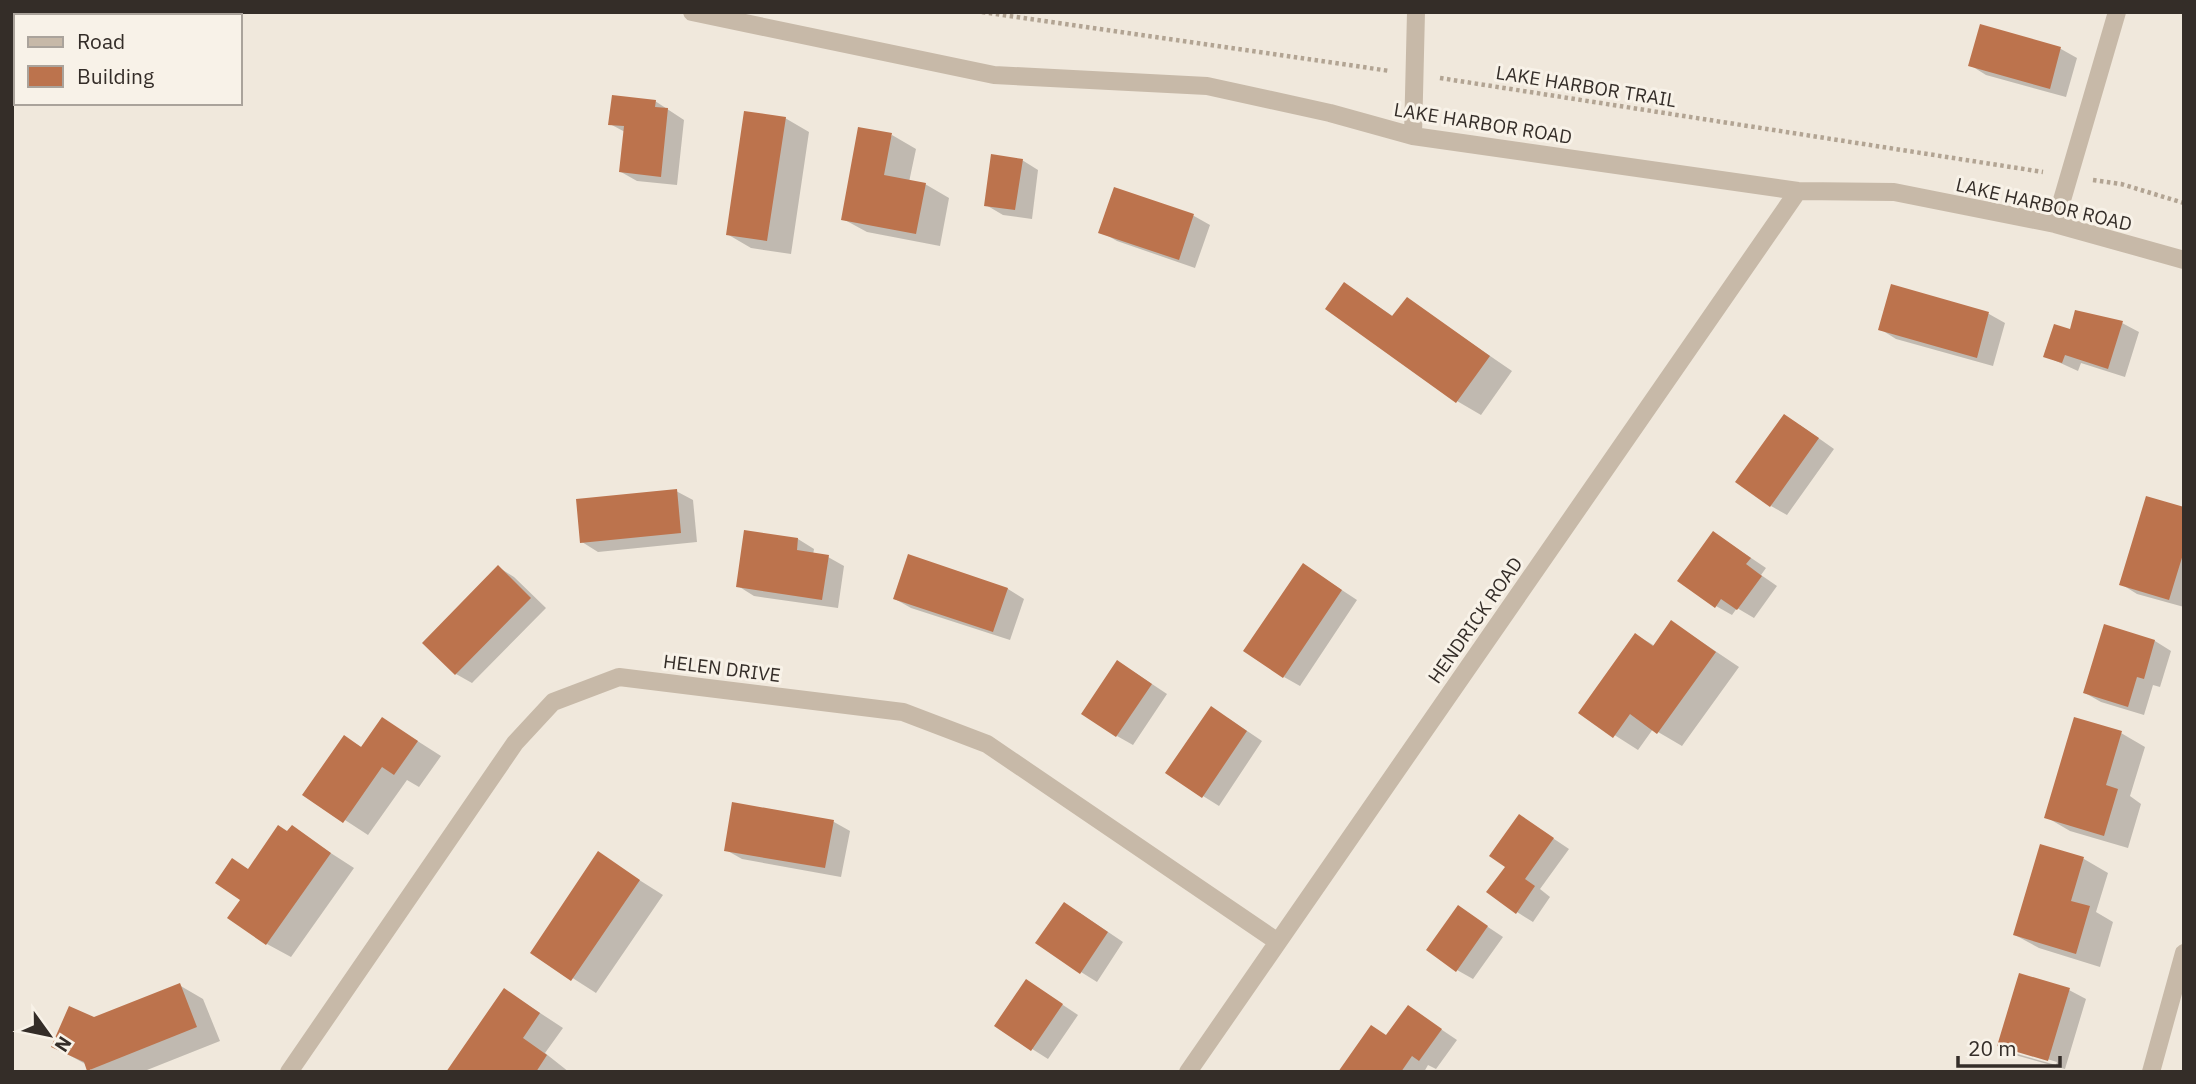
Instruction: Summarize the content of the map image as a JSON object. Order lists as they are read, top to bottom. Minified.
{"streets":{"street":["LAKE HARBOR ROAD","HENDRICK ROAD","HELEN DRIVE"],"path":["LAKE HARBOR TRAIL"]},"crossings":[["LAKE HARBOR ROAD","HENDRICK ROAD"],["HENDRICK ROAD","HELEN DRIVE"]],"legend":["Road","Building"],"scale_bar":"20 m","north":"bottom right"}
